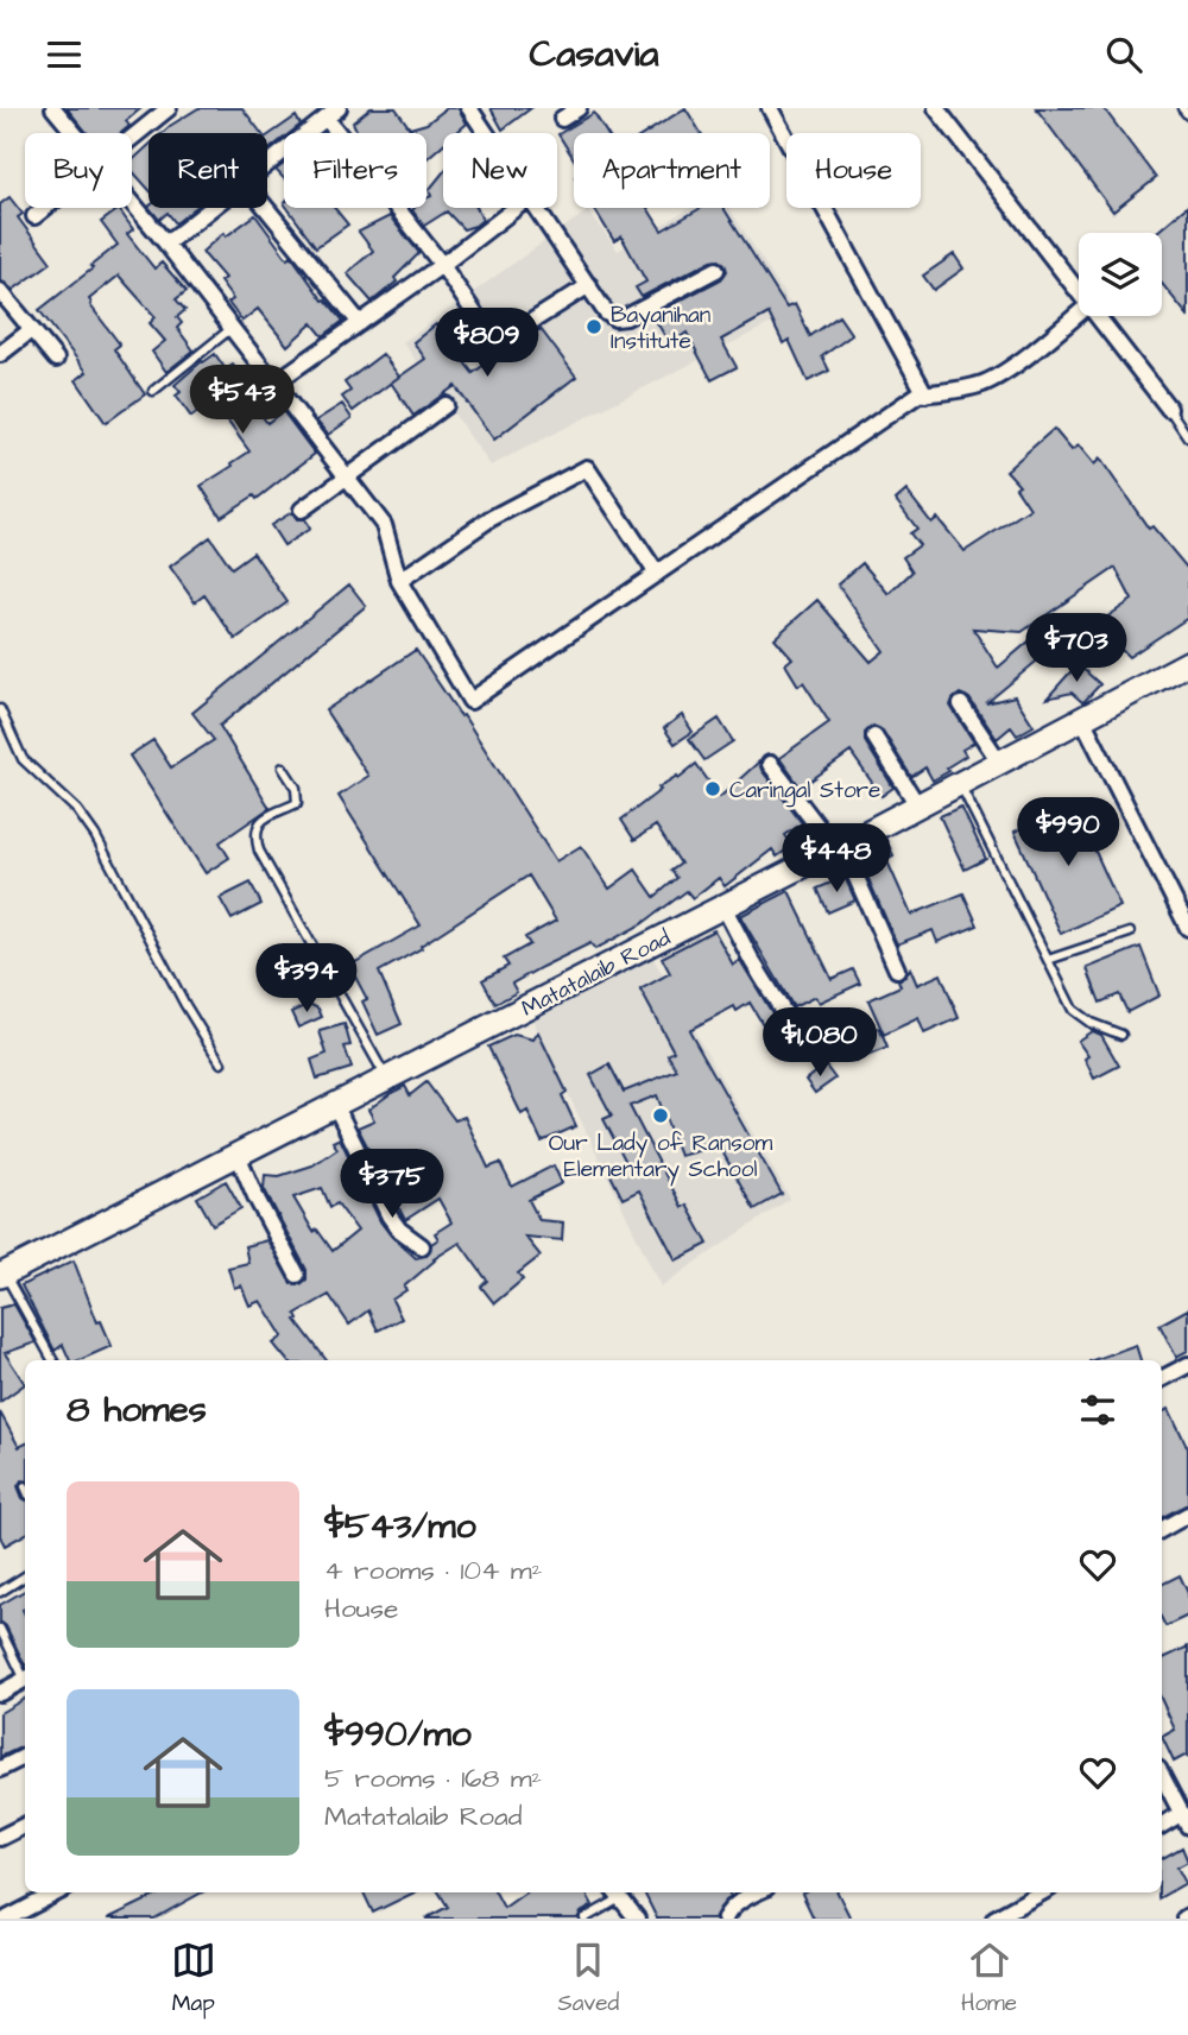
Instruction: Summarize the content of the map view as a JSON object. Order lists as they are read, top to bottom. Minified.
{"streets":{"main road":["Matatalaib Road"]},"places":["Bayanihan Institute","Caringal Store","Our Lady of Ransom Elementary School"],"page":{"header":"Casavia","chip":["Buy","Rent","Filters","New","Apartment","House"],"price":["$809","$543","$703","$990","$448","$394","$1,080","$375"],"heading":"8 homes","list":[{"name":"$543/mo","note":"4 rooms · 104 m² · House"},{"name":"$990/mo","note":"5 rooms · 168 m² · Matatalaib Road"}],"tabs":["Map","Saved","Home"]}}
